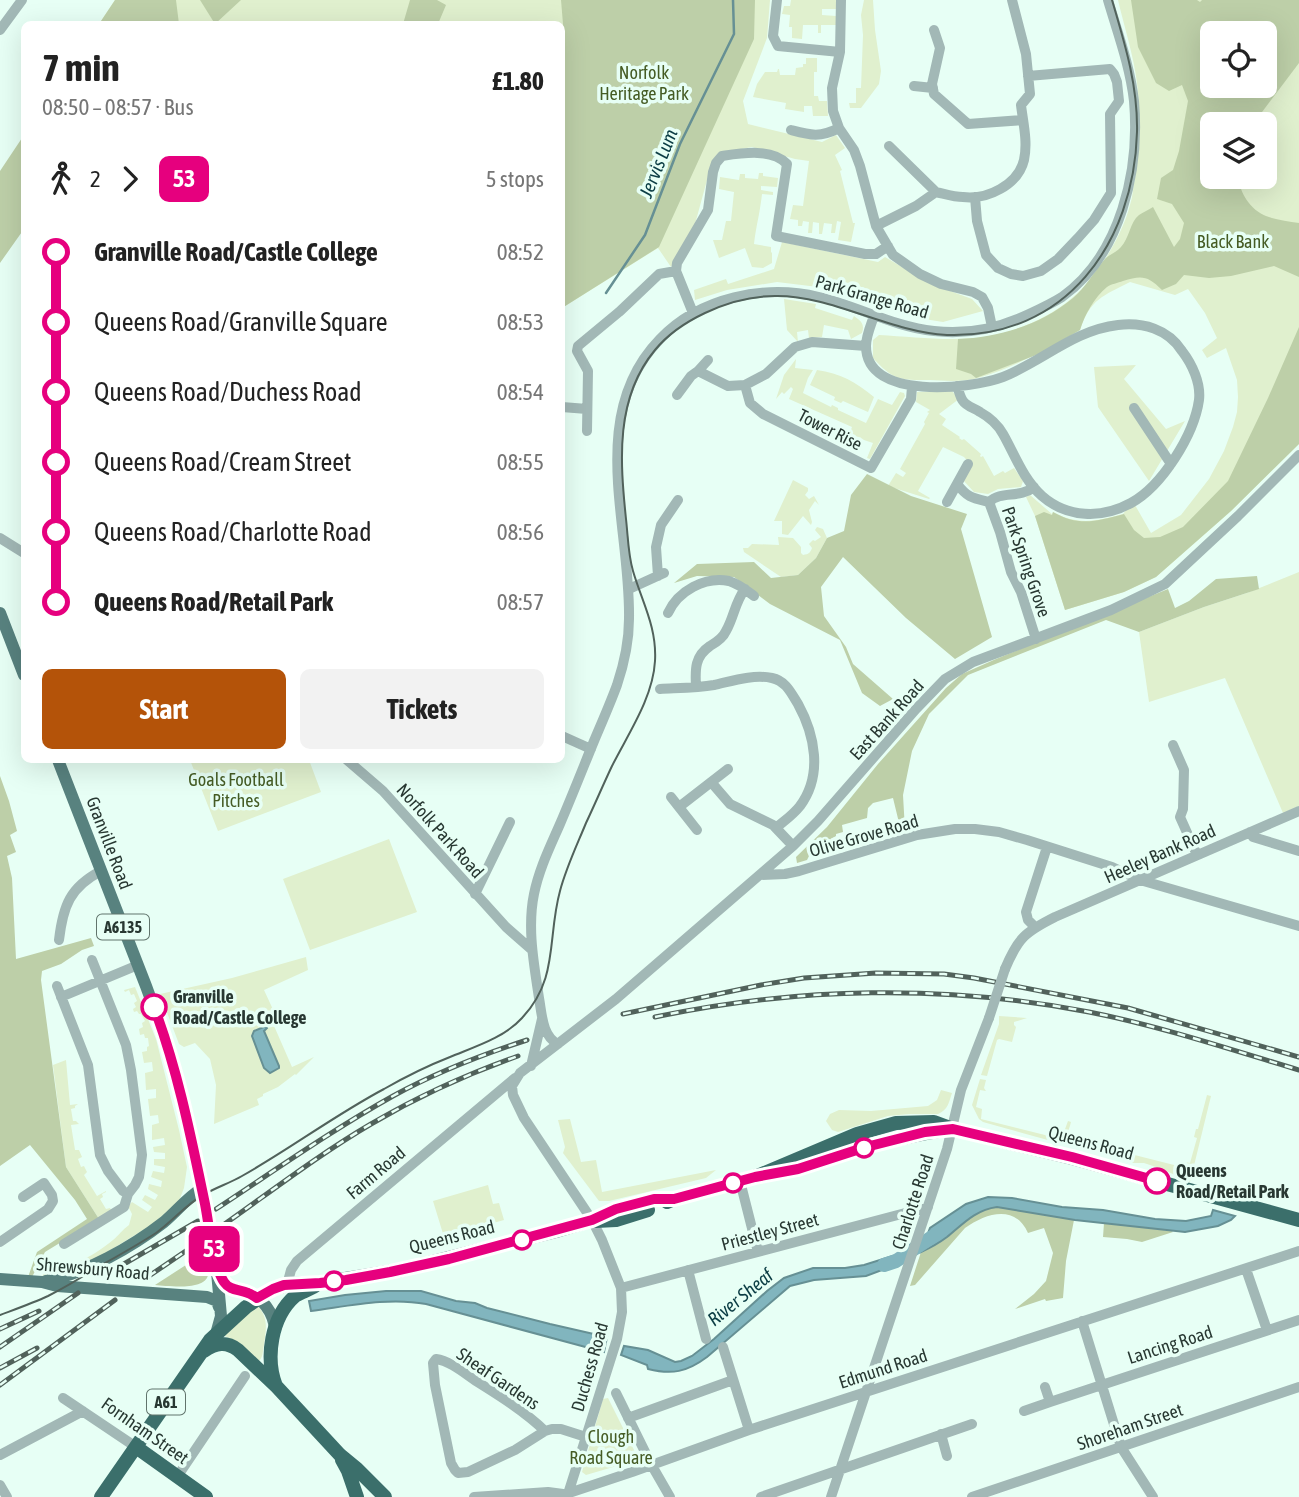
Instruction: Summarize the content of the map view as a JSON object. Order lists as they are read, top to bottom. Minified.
{"streets":{"highway":["Queens Road","A61","Fornham Street"],"main road":["Granville Road","A6135","Shrewsbury Road"],"street":["Park Grange Road","Tower Rise","Park Spring Grove","East Bank Road","Norfolk Park Road","Olive Grove Road","Heeley Bank Road","Farm Road","Charlotte Road","Priestley Street","Lancing Road","Duchess Road","Edmund Road","Sheaf Gardens","Shoreham Street"]},"crossings":[["Park Grange Road","Norfolk Park Road"],["Park Spring Grove","East Bank Road"],["East Bank Road","Olive Grove Road"],["East Bank Road","Farm Road"],["East Bank Road","Duchess Road"],["Olive Grove Road","Heeley Bank Road"],["Granville Road","Queens Road"],["Granville Road","Shrewsbury Road"],["Granville Road","A61"],["Heeley Bank Road","Charlotte Road"],["Queens Road","Farm Road"],["Queens Road","Charlotte Road"],["Queens Road","Duchess Road"],["Queens Road","A61"],["Charlotte Road","Priestley Street"],["Charlotte Road","Edmund Road"],["Priestley Street","Duchess Road"],["Duchess Road","Edmund Road"],["Duchess Road","Sheaf Gardens"],["A61","Fornham Street"]],"water":["Jervis Lum","River Sheaf"],"parks":["Norfolk Heritage Park","Black Bank","Goals Football Pitches","Clough Road Square"],"places":["Granville Road/Castle College","Queens Road/Retail Park"],"lines":["bus line 53"],"page":{"on_map":"53","heading":["7 min","08:50 – 08:57 · Bus","£1.80"],"legs":["2","53","5 stops"],"list":[{"name":"Granville Road/Castle College","value":"08:52"},{"name":"Queens Road/Granville Square","value":"08:53"},{"name":"Queens Road/Duchess Road","value":"08:54"},{"name":"Queens Road/Cream Street","value":"08:55"},{"name":"Queens Road/Charlotte Road","value":"08:56"},{"name":"Queens Road/Retail Park","value":"08:57"}],"buttons":["Start","Tickets"]}}
